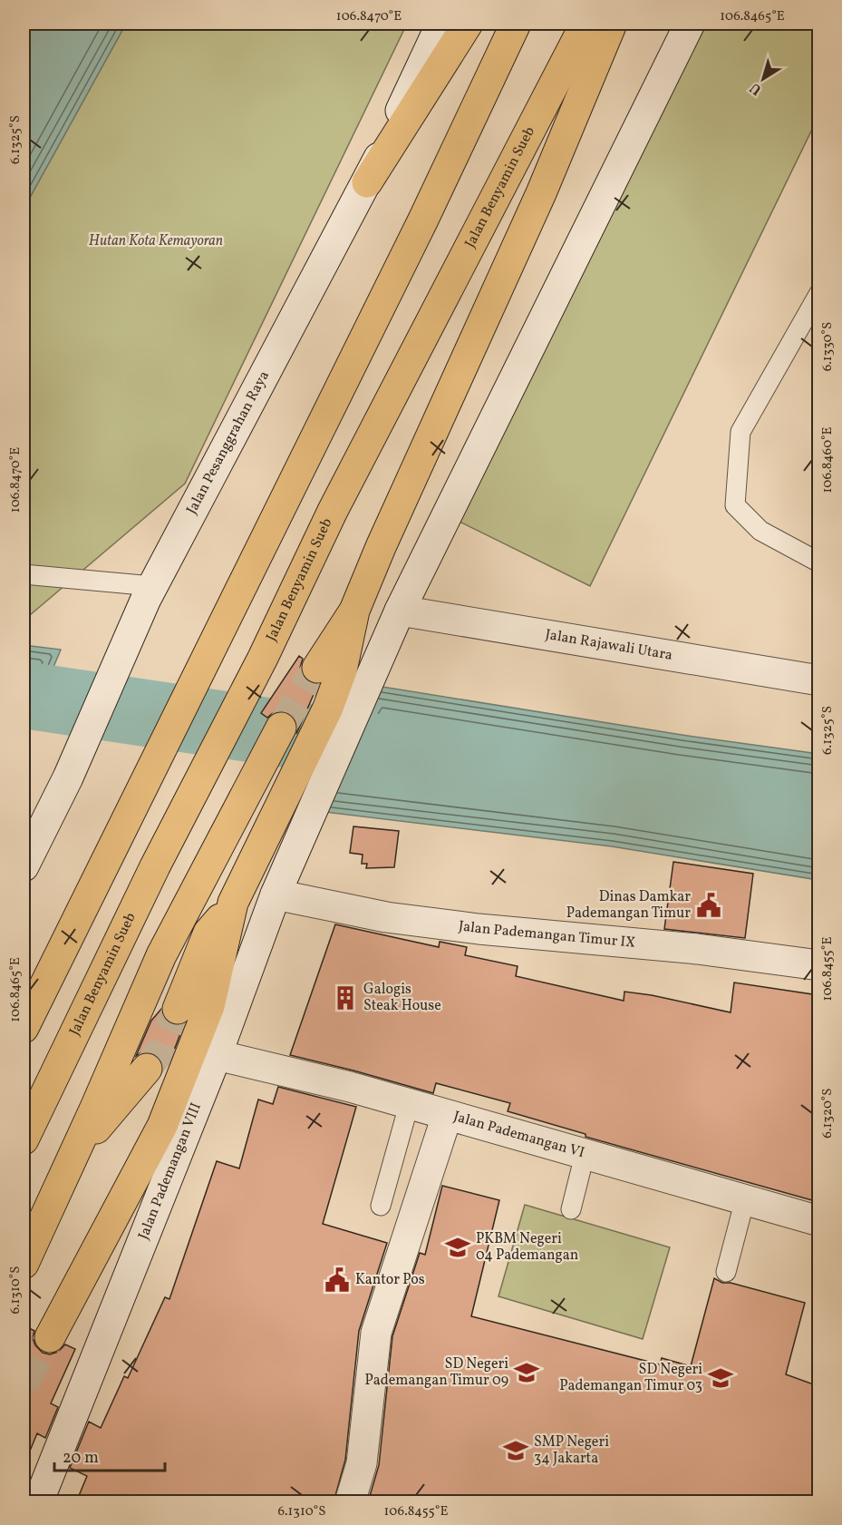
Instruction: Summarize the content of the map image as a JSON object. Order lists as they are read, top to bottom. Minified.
{"streets":{"main road":["Jalan Benyamin Sueb","Jalan Pesanggrahan Raya","Jalan Rajawali Utara","Jalan Pademangan Timur IX","Jalan Pademangan VI","Jalan Pademangan VIII"]},"crossings":[["Jalan Rajawali Utara","Jalan Pademangan VIII"],["Jalan Pademangan Timur IX","Jalan Pademangan VIII"],["Jalan Pademangan VI","Jalan Pademangan VIII"]],"parks":["Hutan Kota Kemayoran"],"places":{"public building":["Dinas Damkar Pademangan Timur","Kantor Pos"],"building":["Galogis Steak House"],"school or university":["PKBM Negeri 04 Pademangan","SD Negeri Pademangan Timur 09","SD Negeri Pademangan Timur 03","SMP Negeri 34 Jakarta"]},"scale_bar":"20 m","north":"bottom left","coordinates":["106.8470°E","106.8465°E","6.1325°S","6.1330°S","106.8460°E","106.8455°E","6.1320°S","6.1310°S"]}
